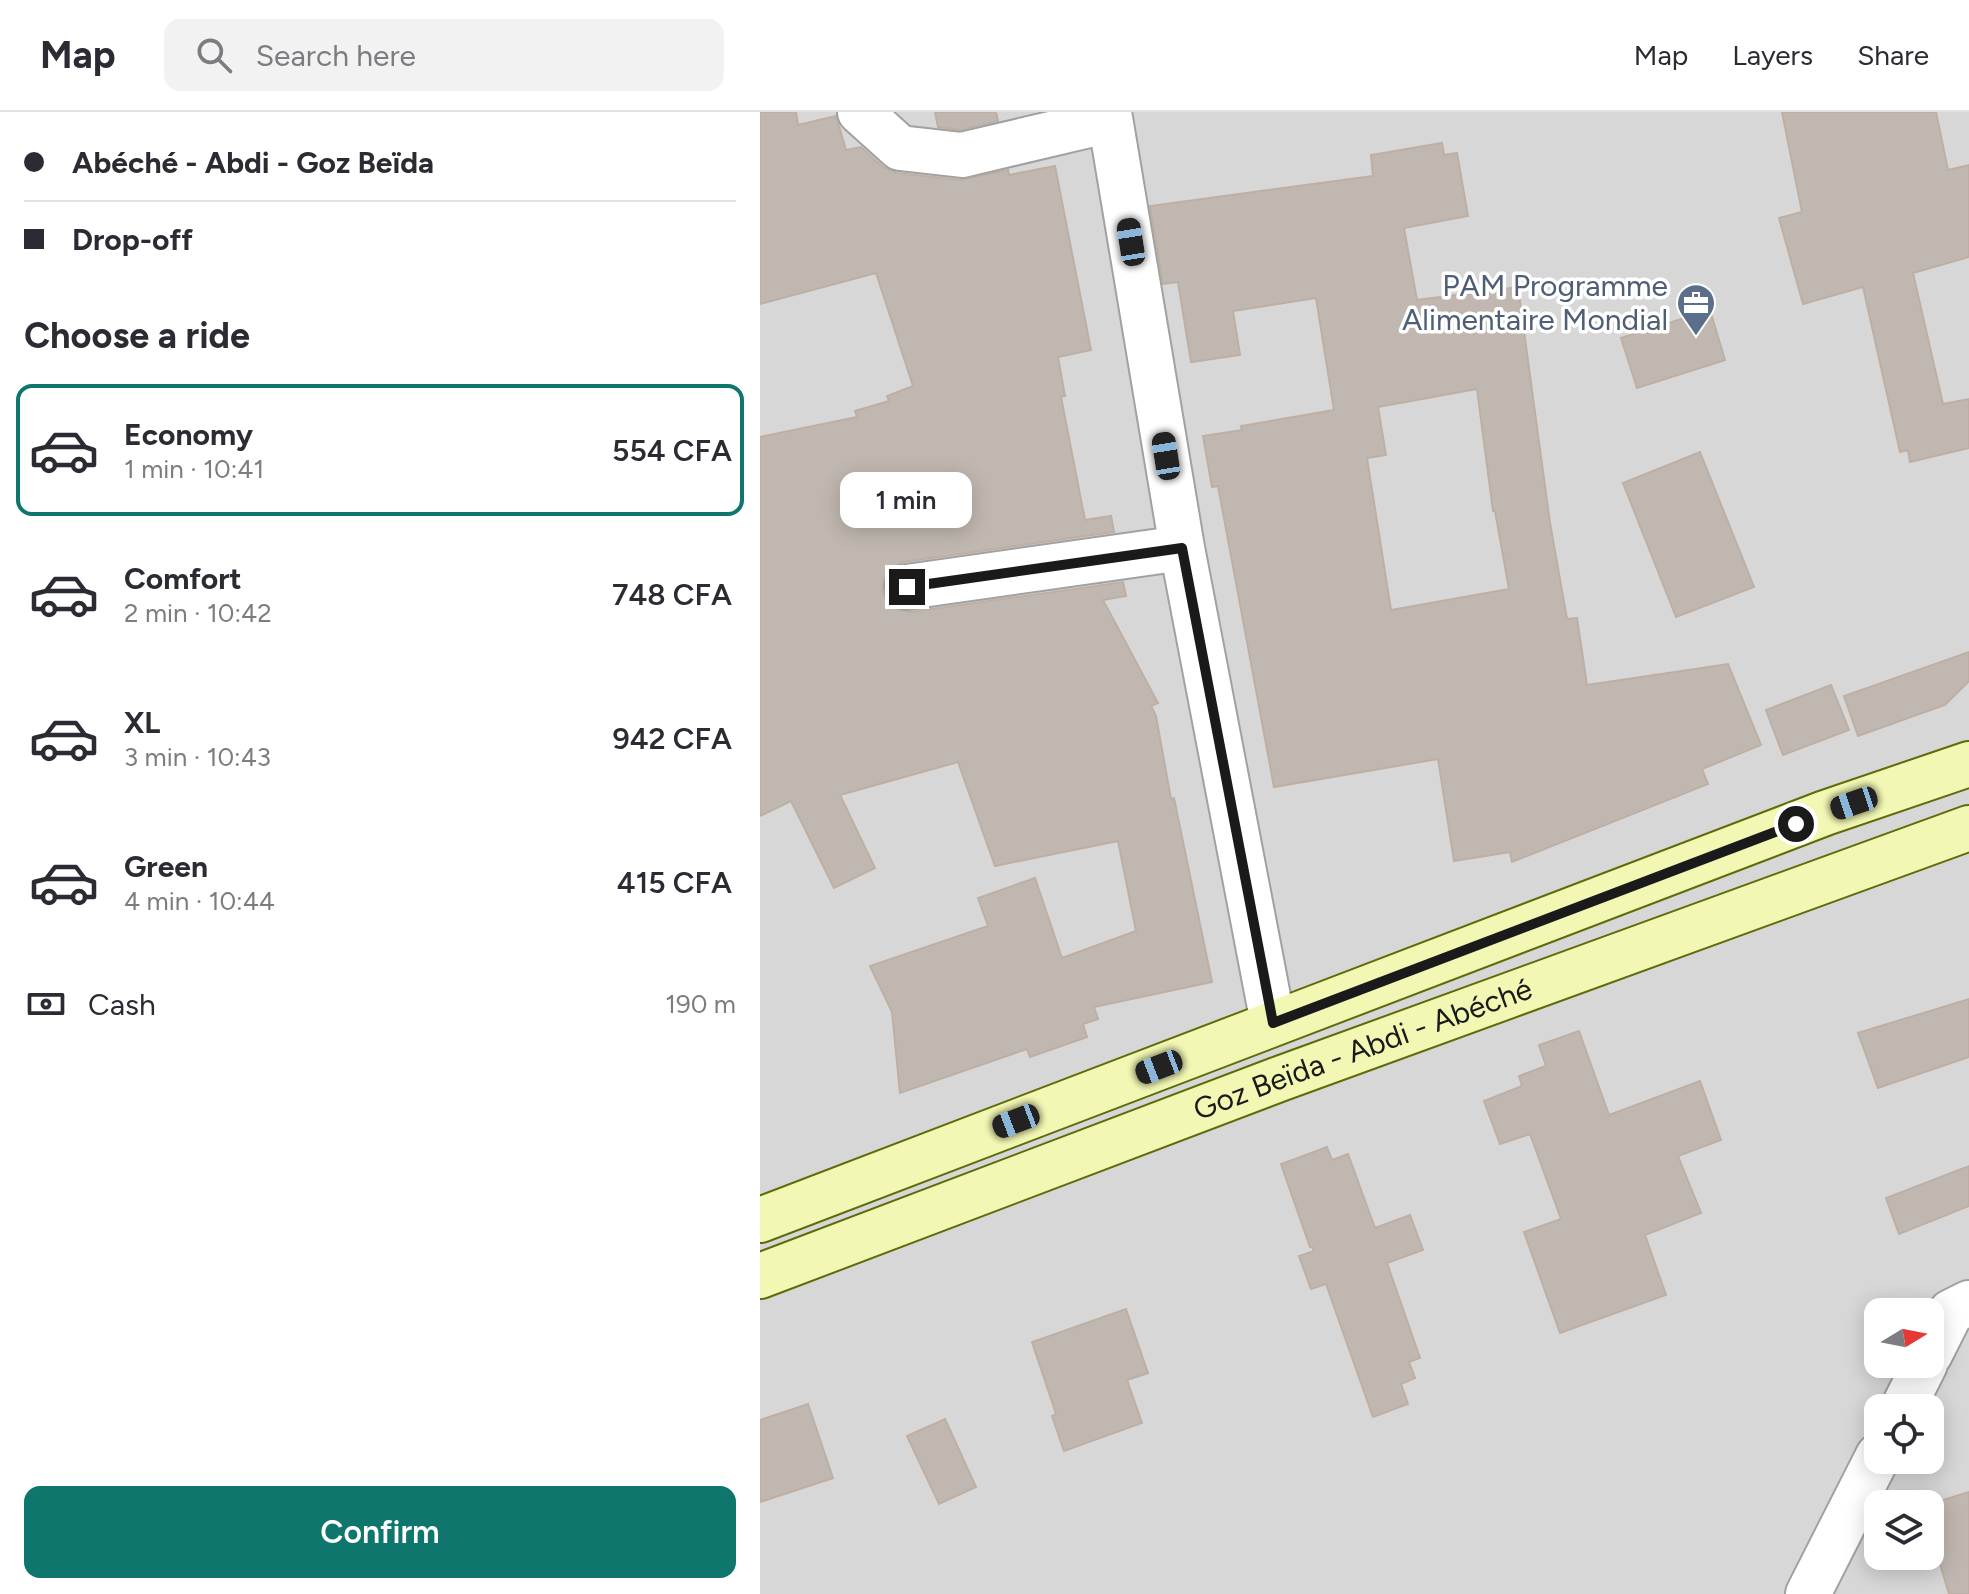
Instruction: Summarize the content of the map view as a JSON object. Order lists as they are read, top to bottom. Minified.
{"streets":{"main road":["Goz Beïda - Abdi - Abéché"]},"places":{"office":["PAM Programme Alimentaire Mondial"]},"north":"right","page":{"header":"Map","search":"Search here","nav":["Map","Layers","Share"],"banner":["Abéché - Abdi - Goz Beïda","Drop-off"],"heading":"Choose a ride","list":[{"name":"Economy","note":"1 min · 10:41","value":"554 CFA"},{"name":"Comfort","note":"2 min · 10:42","value":"748 CFA"},{"name":"XL","note":"3 min · 10:43","value":"942 CFA"},{"name":"Green","note":"4 min · 10:44","value":"415 CFA"}],"bubble":"1 min","pay":["Cash","190 m"],"buttons":"Confirm"}}
